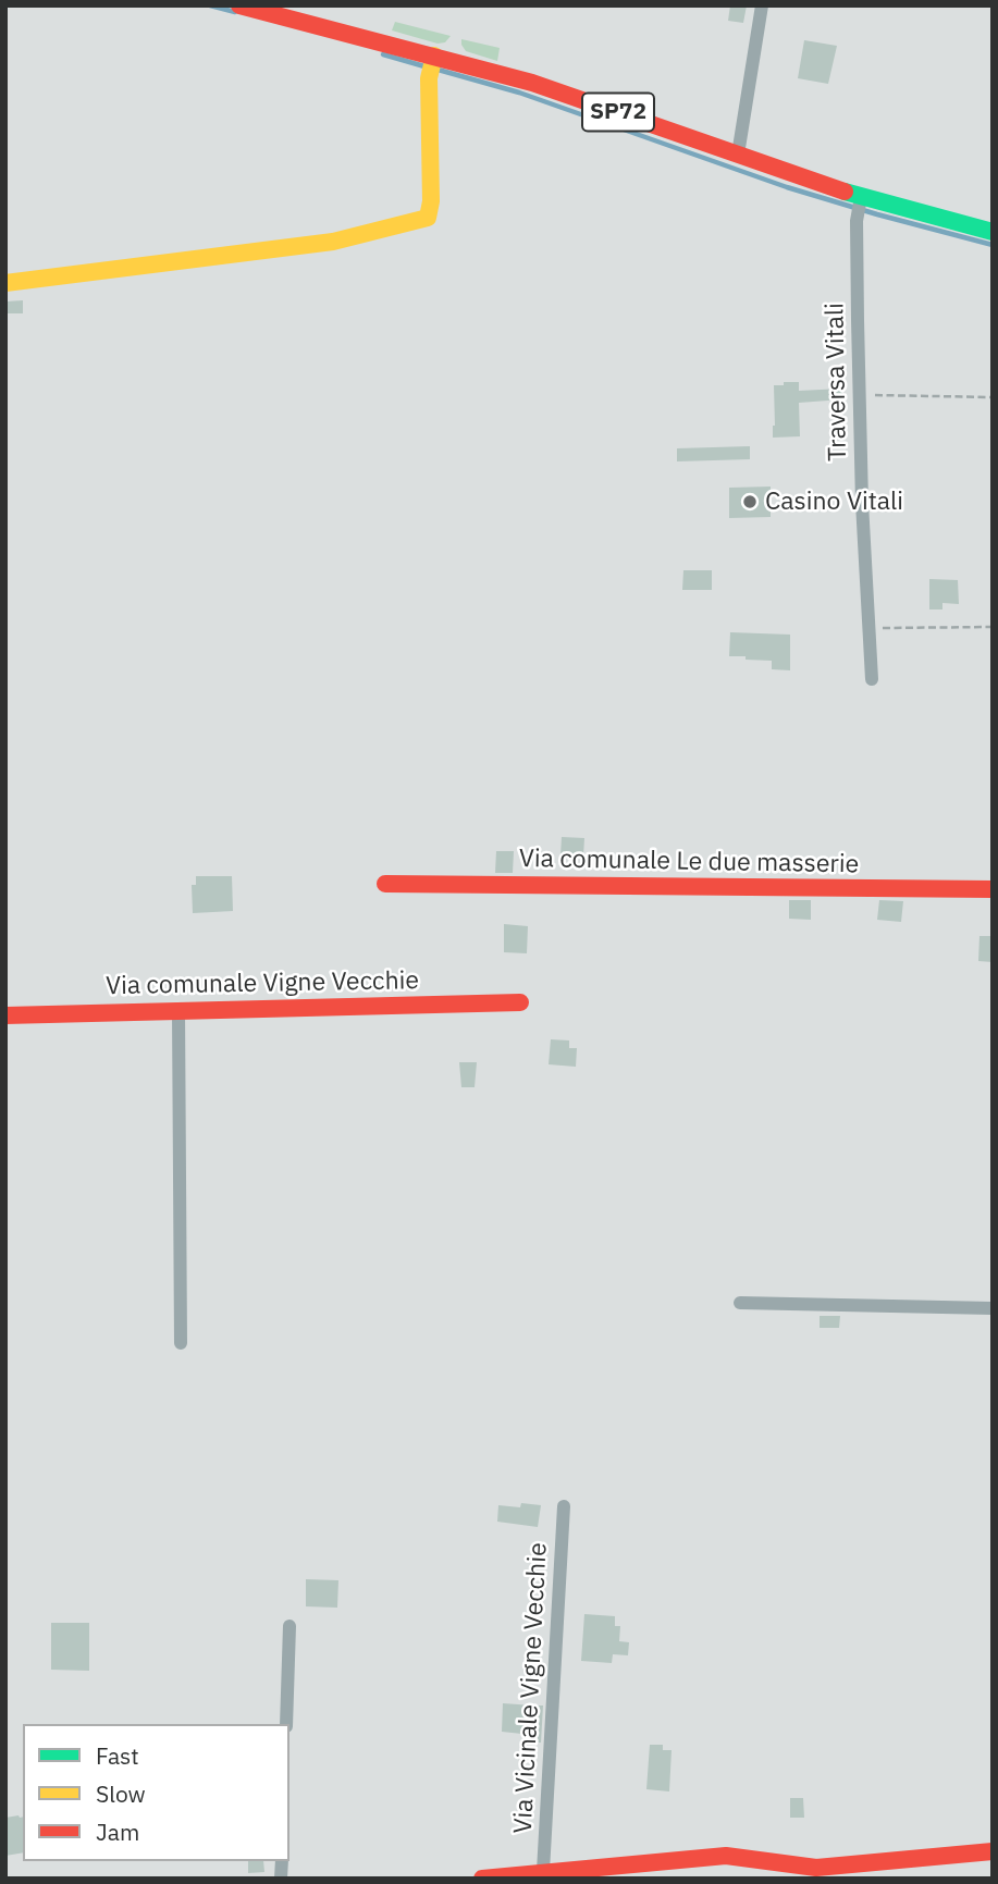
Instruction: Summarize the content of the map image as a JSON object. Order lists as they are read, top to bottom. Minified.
{"streets":{"street":["SP72","Traversa Vitali","Via comunale Le due masserie","Via comunale Vigne Vecchie","Via Vicinale Vigne Vecchie"]},"crossings":[["SP72","Traversa Vitali"]],"places":["Casino Vitali"],"legend":["Fast","Slow","Jam"]}
